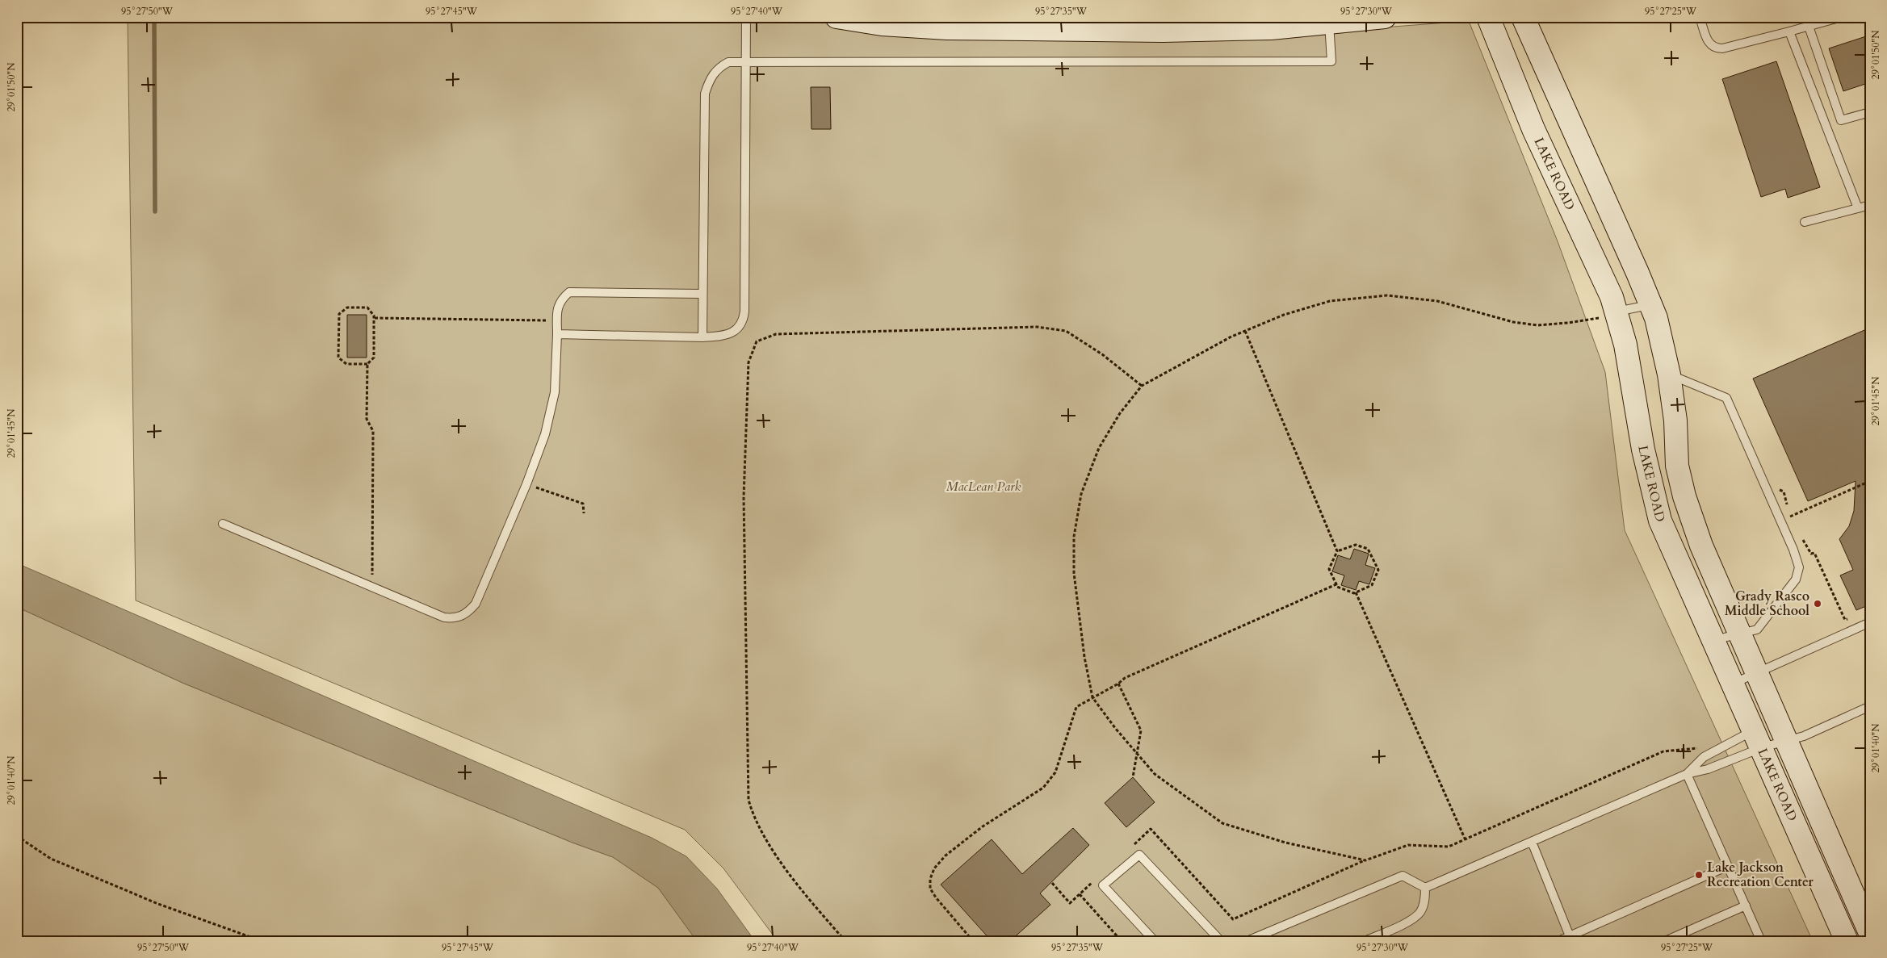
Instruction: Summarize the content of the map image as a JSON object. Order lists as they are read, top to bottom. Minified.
{"streets":{"street":["LAKE ROAD"]},"parks":["MacLean Park"],"places":["Grady Rasco Middle School","Lake Jackson Recreation Center"],"coordinates":["95°27'50\"W","95°27'45\"W","95°27'40\"W","95°27'35\"W","95°27'30\"W","95°27'25\"W","29°01'50\"N","29°01'45\"N","29°01'40\"N"]}
